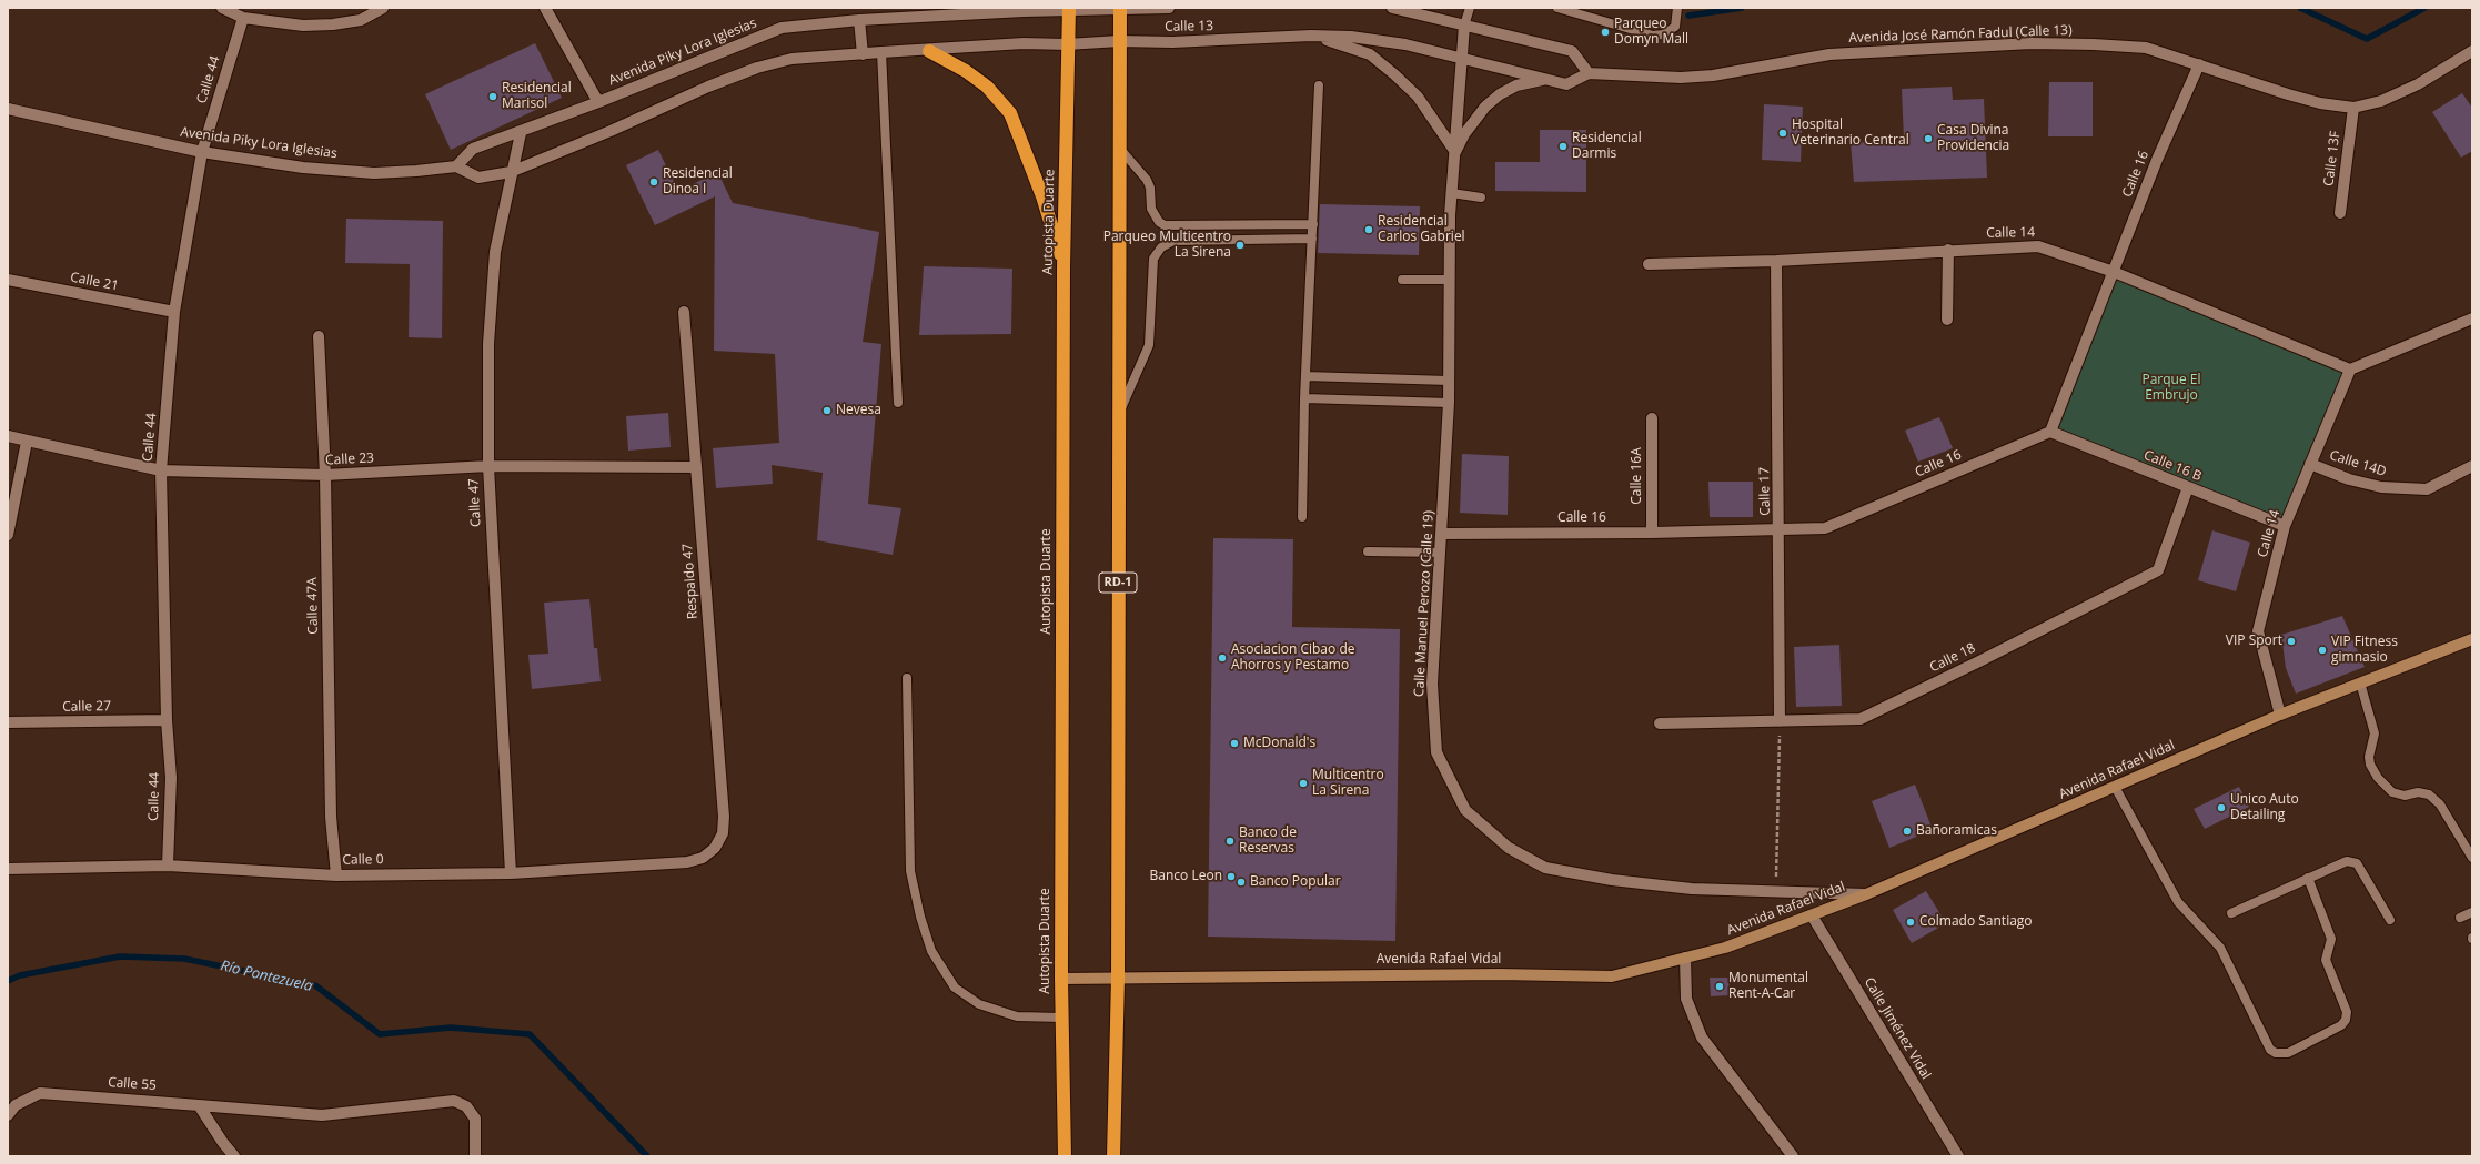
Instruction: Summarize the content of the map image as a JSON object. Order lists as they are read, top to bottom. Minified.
{"streets":{"highway":["Autopista Duarte","RD-1"],"main road":["Avenida Rafael Vidal"],"street":["Calle 13","Avenida José Ramón Fadul (Calle 13)","Avenida Piky Lora Iglesias","Calle 44","Calle 13F","Calle 16","Calle 14","Calle 21","Calle 23","Calle 14D","Calle 16 B","Calle 16A","Calle 17","Calle 47","Respaldo 47","Calle Manuel Perozo (Calle 19)","Calle 47A","Calle 18","Calle 27","Calle 0","Calle Jiménez Vidal","Calle 55"]},"crossings":[["Calle 13","Avenida José Ramón Fadul (Calle 13)"],["Calle 13","Autopista Duarte"],["Calle 13","RD-1"],["Avenida José Ramón Fadul (Calle 13)","Calle 13F"],["Avenida José Ramón Fadul (Calle 13)","Calle 16"],["Avenida José Ramón Fadul (Calle 13)","Calle Manuel Perozo (Calle 19)"],["Avenida Piky Lora Iglesias","Calle 44"],["Avenida Piky Lora Iglesias","Autopista Duarte"],["Avenida Piky Lora Iglesias","Calle 47"],["Calle 44","Calle 21"],["Calle 44","Calle 23"],["Calle 44","Calle 27"],["Calle 44","Calle 0"],["Calle 16","Calle 14"],["Calle 16","Calle 16 B"],["Calle 16","Calle 16A"],["Calle 16","Calle 17"],["Calle 16","Calle Manuel Perozo (Calle 19)"],["Autopista Duarte","Avenida Rafael Vidal"],["Calle 14","Calle 14D"],["Calle 14","Calle 16 B"],["Calle 14","Calle 17"],["Calle 14","Avenida Rafael Vidal"],["Calle 23","Calle 47"],["Calle 23","Respaldo 47"],["Calle 23","Calle 47A"],["Calle 16 B","Calle 18"],["Calle 17","Calle 18"],["Calle 47","Calle 0"],["Respaldo 47","Calle 0"],["RD-1","Avenida Rafael Vidal"],["Calle Manuel Perozo (Calle 19)","Avenida Rafael Vidal"],["Calle 47A","Calle 0"],["Avenida Rafael Vidal","Calle Jiménez Vidal"]],"water":["Río Pontezuela"],"parks":["Parque El Embrujo"],"places":["Parqueo Domyn Mall","Residencial Marisol","Hospital Veterinario Central","Casa Divina Providencia","Residencial Darmis","Residencial Dinoa I","Residencial Carlos Gabriel","Parqueo Multicentro La Sirena","Nevesa","VIP Sport","VIP Fitness gimnasio","Asociacion Cibao de Ahorros y Pestamo","McDonald's","Multicentro La Sirena","Unico Auto Detailing","Bañoramicas","Banco de Reservas","Banco Leon","Banco Popular","Colmado Santiago","Monumental Rent-A-Car"]}
